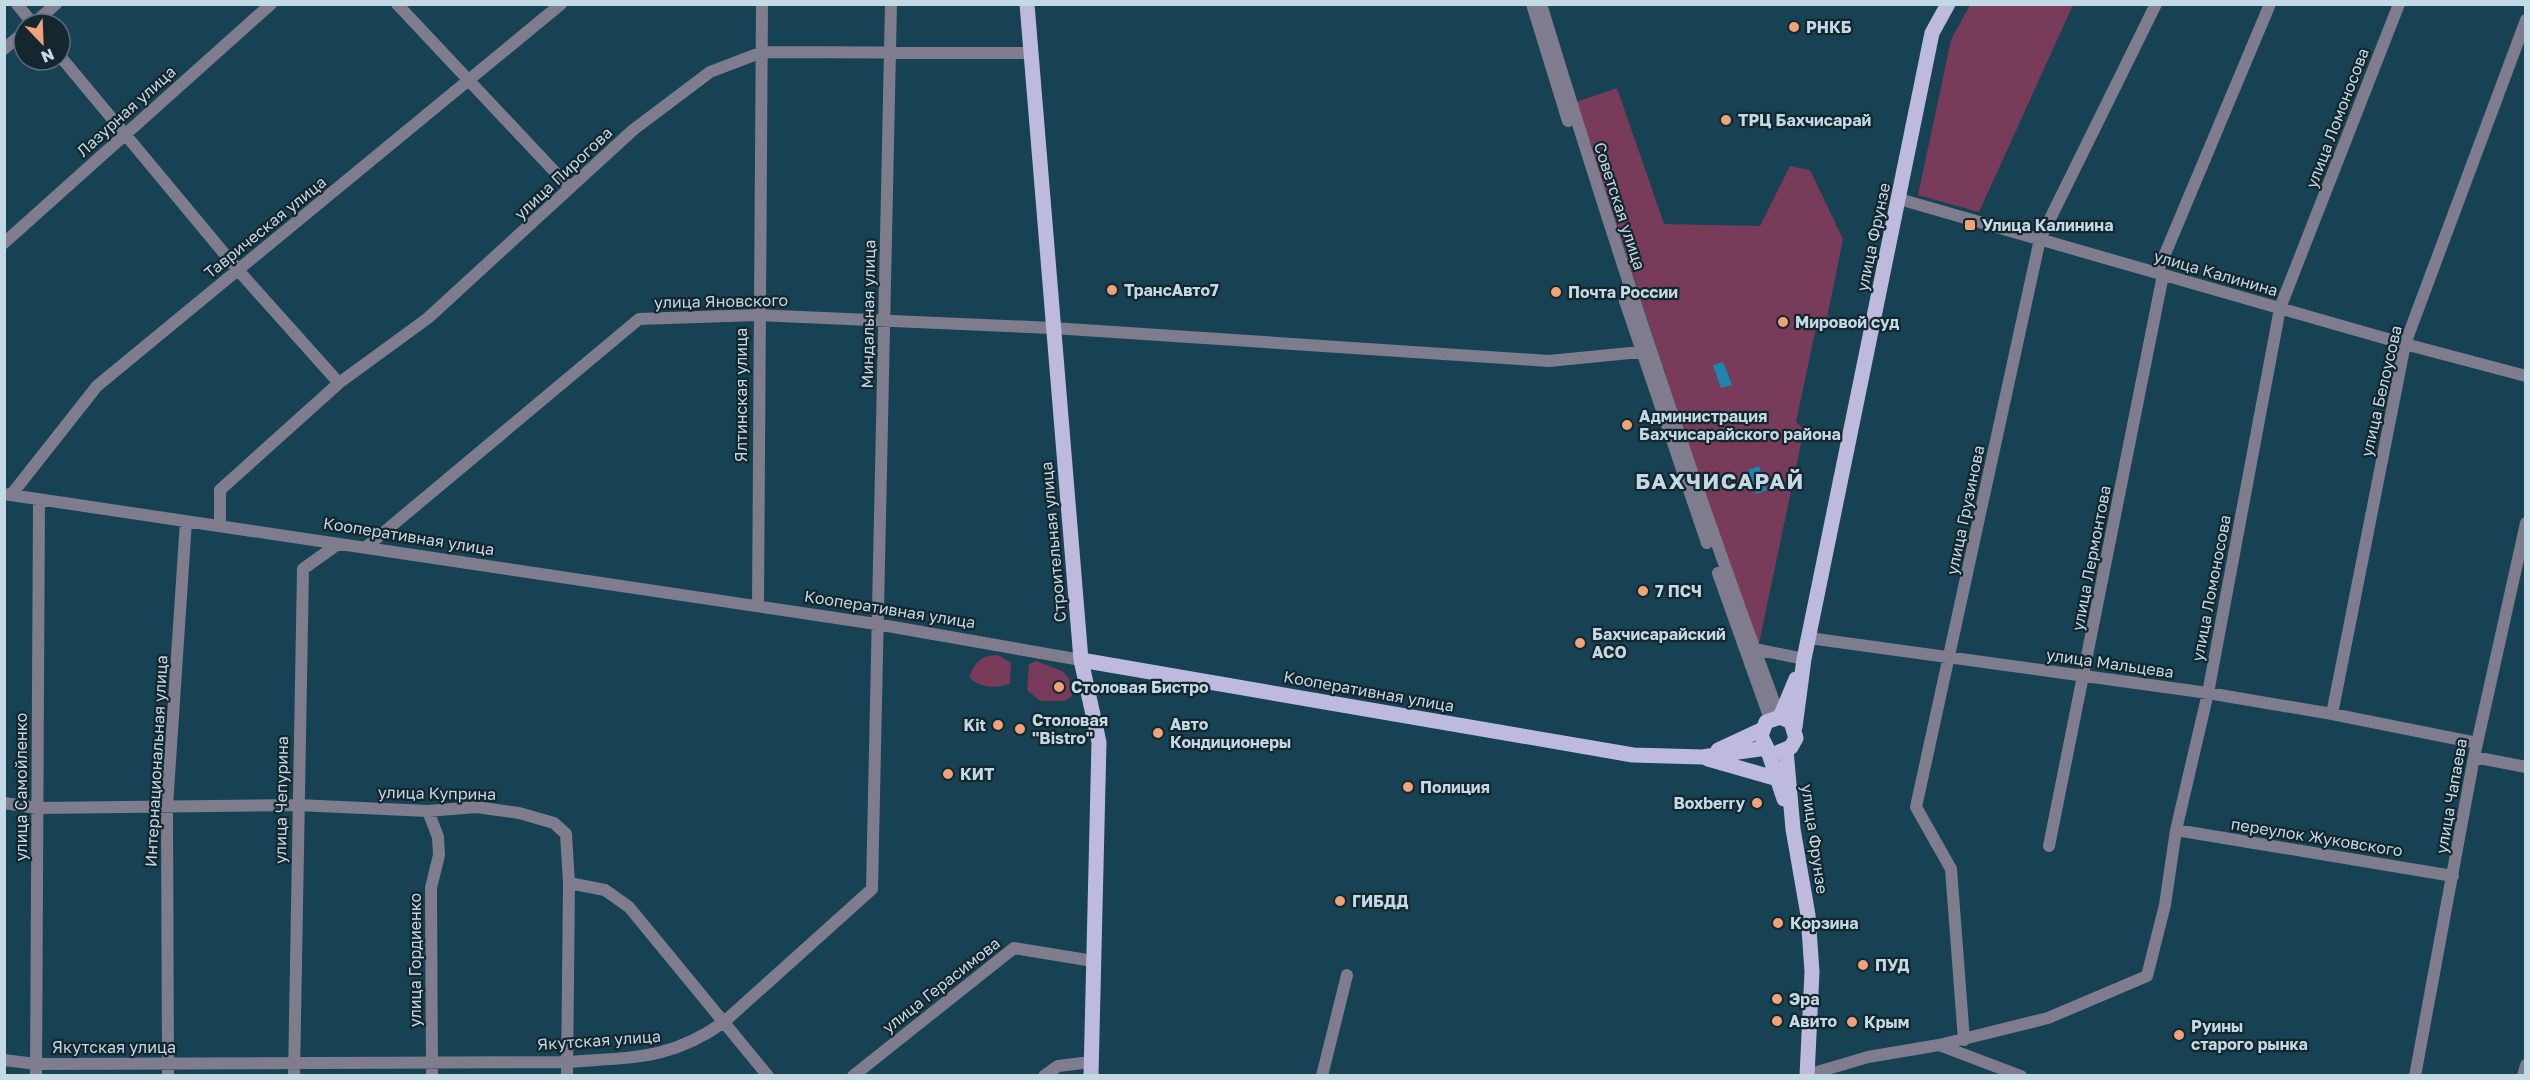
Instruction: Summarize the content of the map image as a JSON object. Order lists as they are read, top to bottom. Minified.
{"streets":{"main road":["улица Фрунзе","Кооперативная улица","Строительная улица"],"street":["Лазурная улица","улица Ломоносова","улица Пирогова","Советская улица","Таврическая улица","улица Калинина","улица Яновского","Миндальная улица","улица Белоусова","Ялтинская улица","улица Грузинова","улица Лермонтова","улица Мальцева","Интернациональная улица","улица Самойленко","улица Куприна","улица Чапаева","улица Чепурина","переулок Жуковского","улица Гордиенко","улица Герасимова","Якутская улица"]},"crossings":[["улица Ломоносова","улица Фрунзе"],["улица Ломоносова","улица Калинина"],["улица Ломоносова","улица Грузинова"],["улица Ломоносова","улица Мальцева"],["улица Ломоносова","переулок Жуковского"],["улица Пирогова","Миндальная улица"],["улица Пирогова","Ялтинская улица"],["улица Пирогова","Кооперативная улица"],["улица Пирогова","Строительная улица"],["Советская улица","улица Яновского"],["Таврическая улица","Кооперативная улица"],["улица Фрунзе","улица Калинина"],["улица Фрунзе","Кооперативная улица"],["улица Фрунзе","улица Мальцева"],["улица Калинина","улица Белоусова"],["улица Калинина","улица Грузинова"],["улица Калинина","улица Лермонтова"],["улица Яновского","Миндальная улица"],["улица Яновского","Ялтинская улица"],["улица Яновского","Кооперативная улица"],["улица Яновского","Строительная улица"],["Миндальная улица","Кооперативная улица"],["Миндальная улица","Якутская улица"],["улица Белоусова","улица Мальцева"],["Ялтинская улица","Кооперативная улица"],["улица Грузинова","улица Мальцева"],["Кооперативная улица","Строительная улица"],["Кооперативная улица","Интернациональная улица"],["Кооперативная улица","улица Самойленко"],["Кооперативная улица","улица Чепурина"],["Кооперативная улица","Якутская улица"],["Строительная улица","улица Герасимова"],["улица Лермонтова","улица Мальцева"],["улица Мальцева","улица Чапаева"],["Интернациональная улица","улица Куприна"],["Интернациональная улица","Якутская улица"],["улица Самойленко","улица Куприна"],["улица Самойленко","Якутская улица"],["улица Куприна","улица Чепурина"],["улица Куприна","улица Гордиенко"],["улица Куприна","Якутская улица"],["улица Чапаева","переулок Жуковского"],["улица Чепурина","Якутская улица"],["улица Гордиенко","Якутская улица"]],"districts":["БАХЧИСАРАЙ"],"places":{"other":["РНКБ","ТРЦ Бахчисарай","ТрансАвто7","Почта России","Мировой суд","Администрация Бахчисарайского района","7 ПСЧ","Бахчисарайский АСО","Столовая Бистро","Kit","Столовая \"Bistro\"","Авто Кондиционеры","КИТ","Полиция","Boxberry","ГИБДД","Корзина","ПУД","Эра","Авито","Крым","Руины старого рынка"],"transit":["Улица Калинина"]},"north":"bottom right"}
